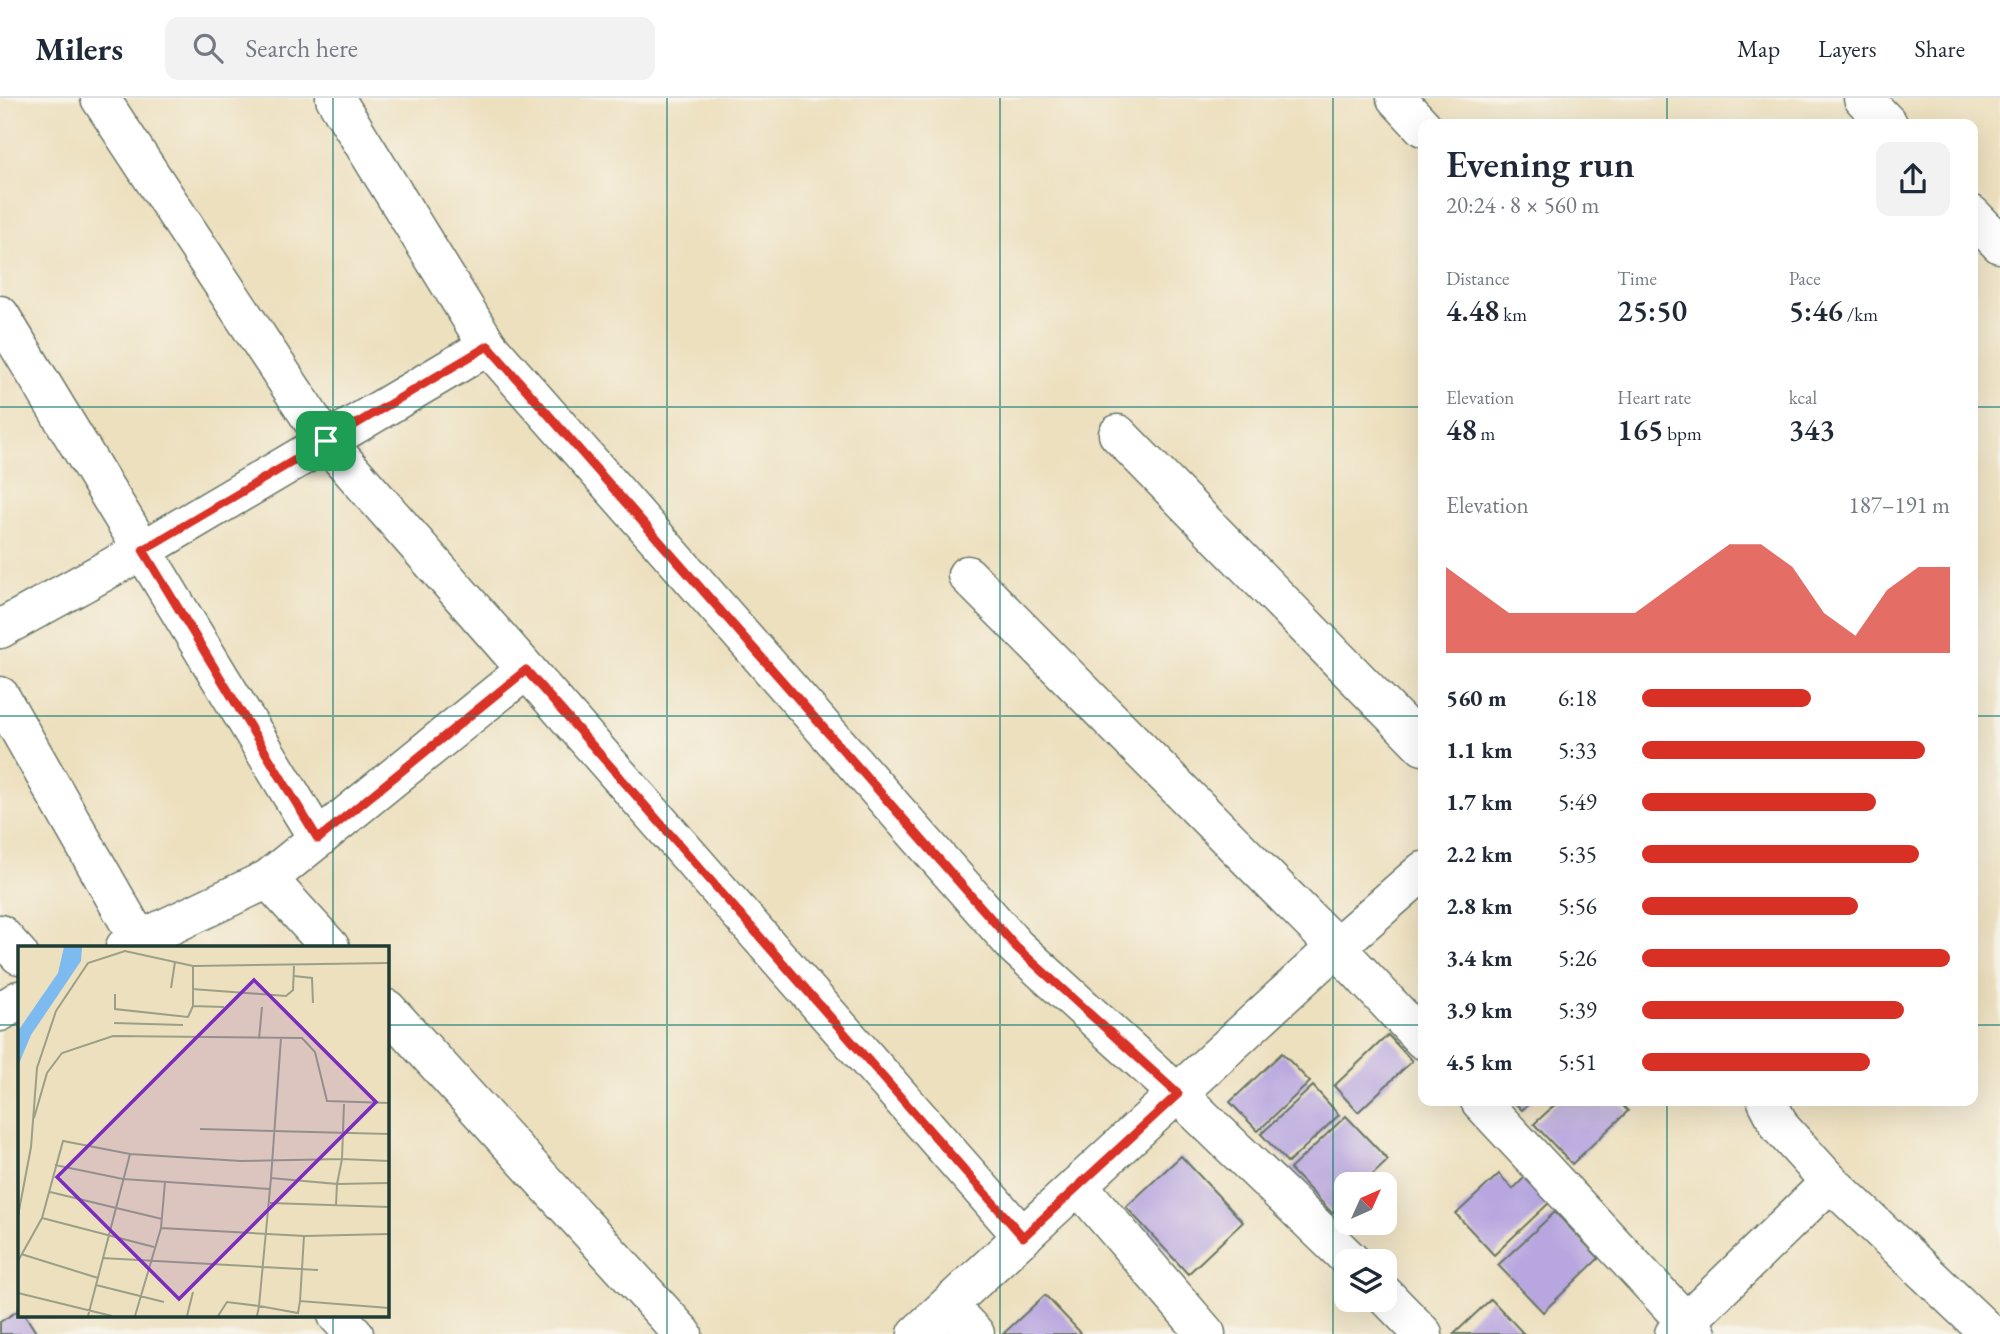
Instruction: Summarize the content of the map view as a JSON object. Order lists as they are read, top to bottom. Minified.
{"north":"top right","page":{"header":"Milers","search":"Search here","nav":["Map","Layers","Share"],"heading":["Evening run","20:24 · 8 × 560 m"],"stats":[["Distance","4.48 km"],["Time","25:50"],["Pace","5:46 /km"],["Elevation","48 m"],["Heart rate","165 bpm"],["kcal","343"]],"chart":["Elevation","187–191 m"],"list":[{"name":"560 m","note":"6:18"},{"name":"1.1 km","note":"5:33"},{"name":"1.7 km","note":"5:49"},{"name":"2.2 km","note":"5:35"},{"name":"2.8 km","note":"5:56"},{"name":"3.4 km","note":"5:26"},{"name":"3.9 km","note":"5:39"},{"name":"4.5 km","note":"5:51"}]}}
